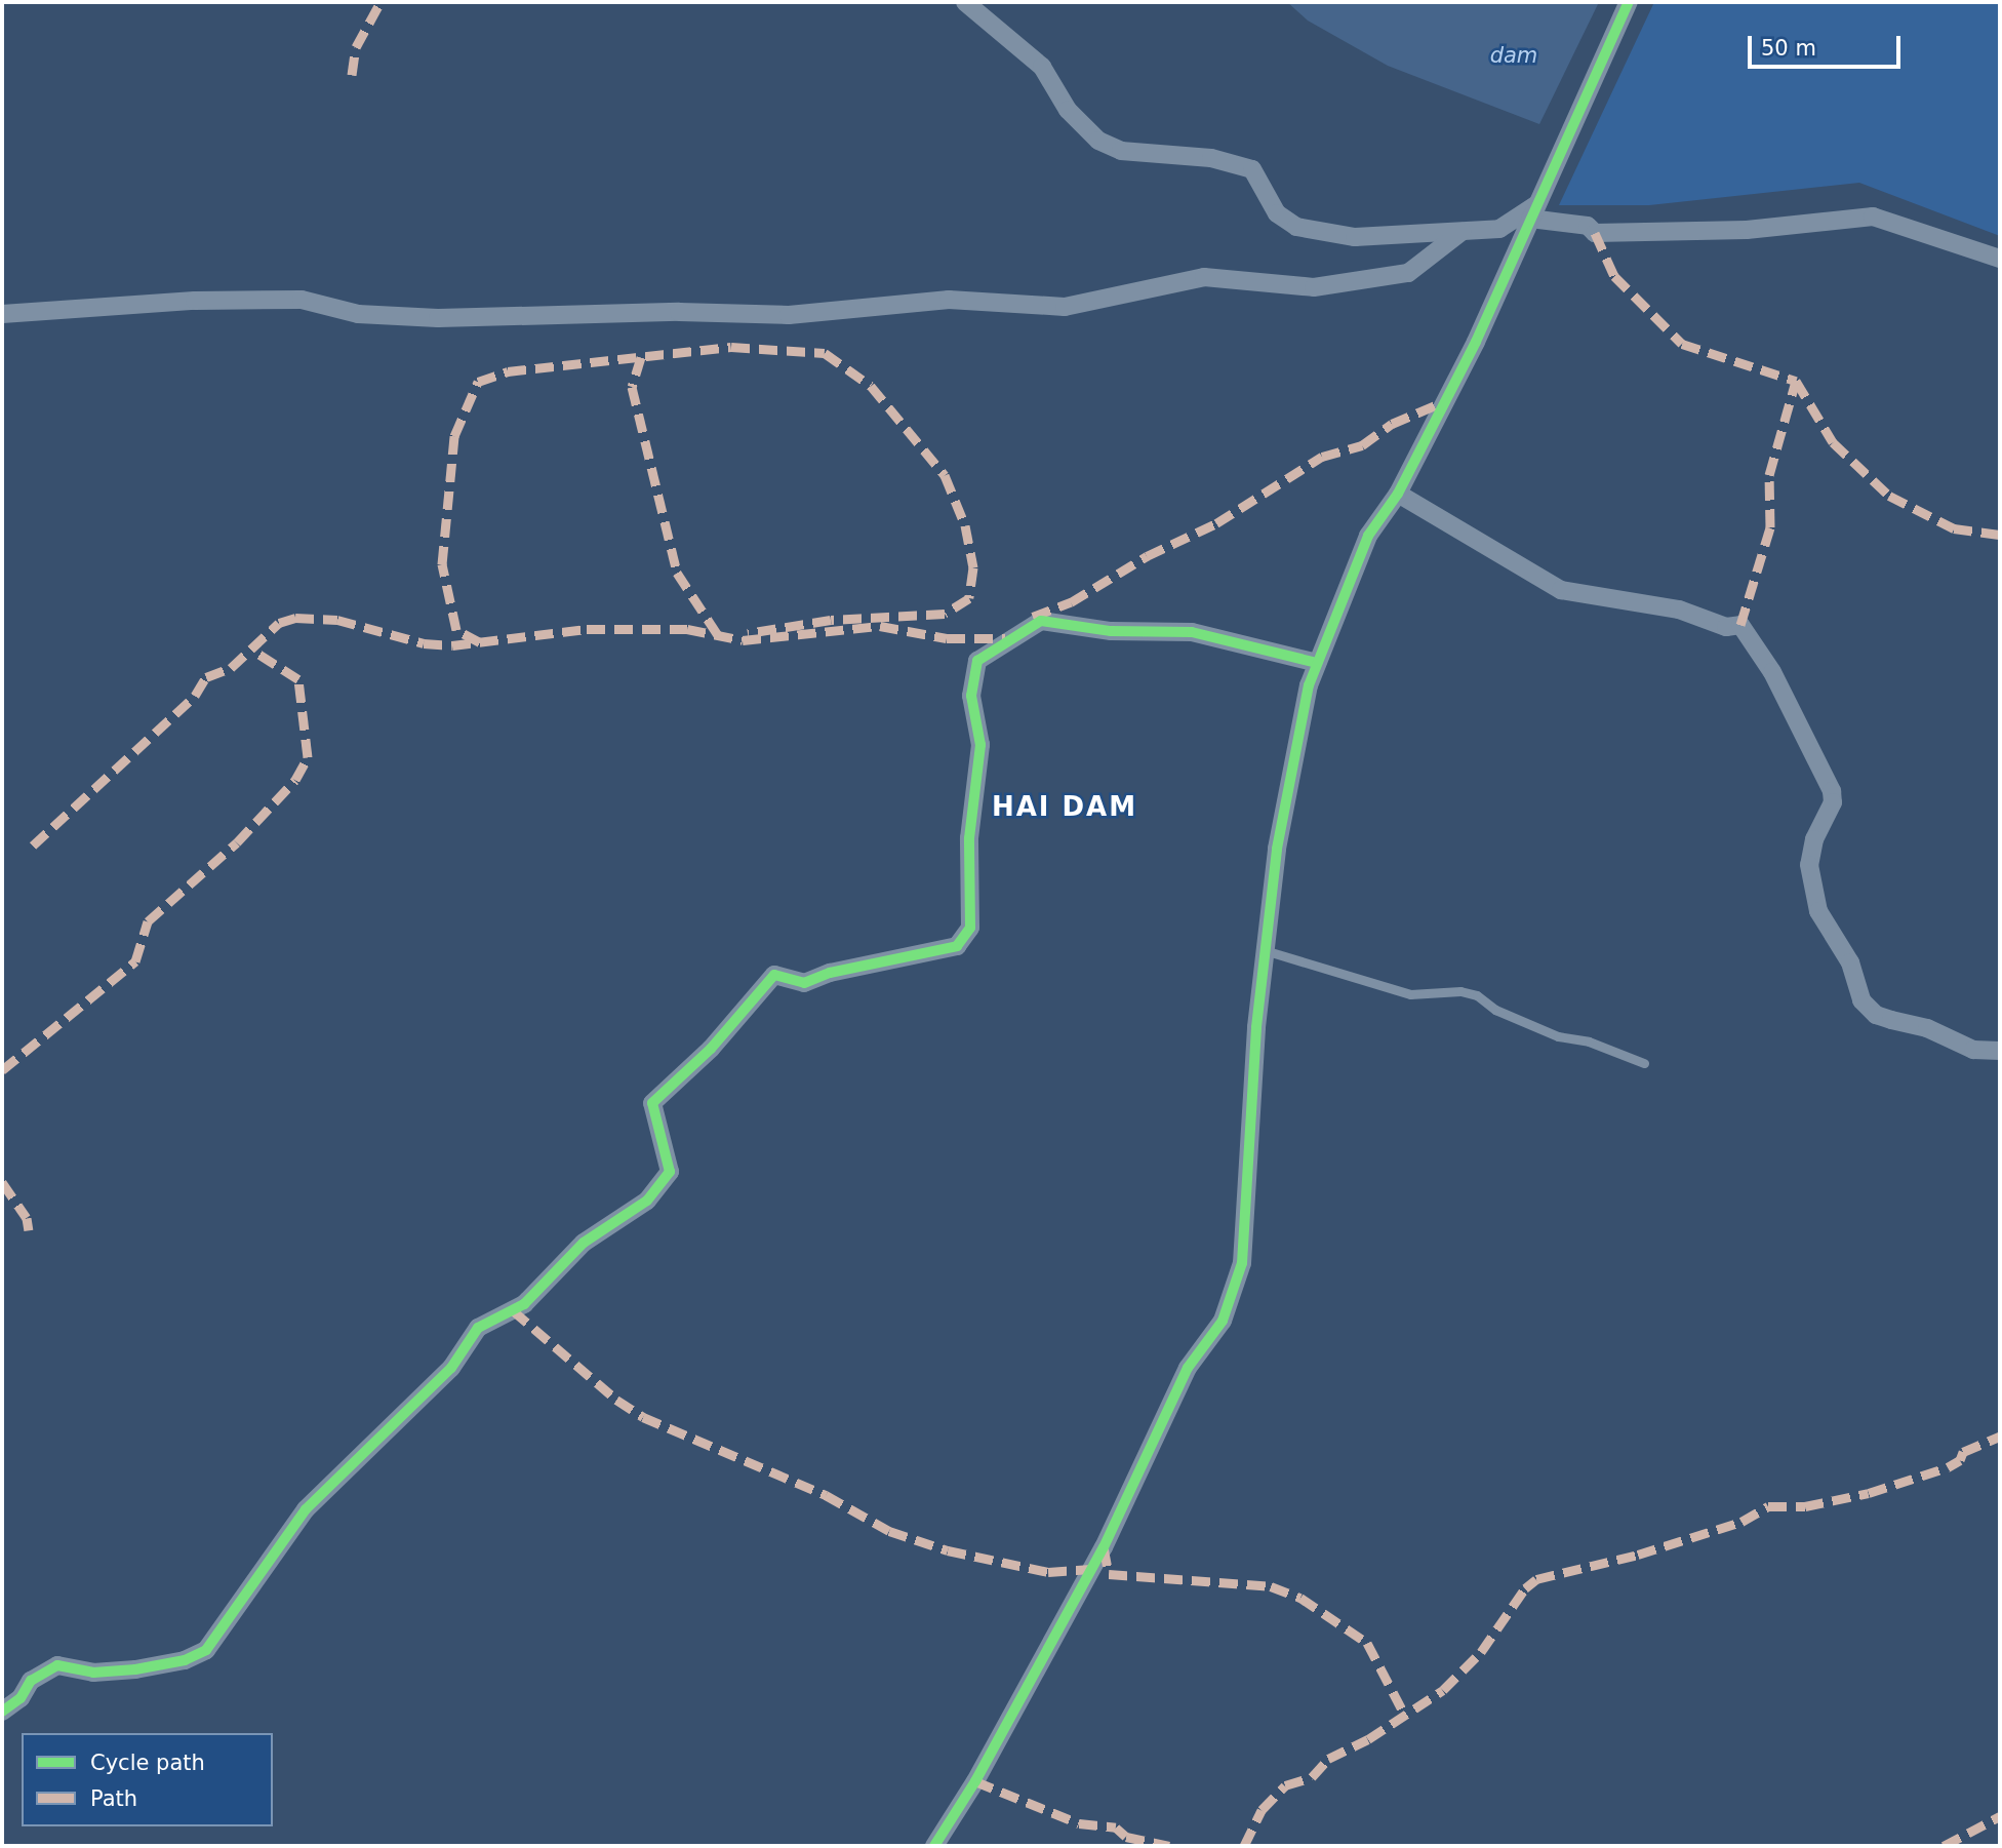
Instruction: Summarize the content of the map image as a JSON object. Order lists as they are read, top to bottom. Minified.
{"districts":["HAI DAM"],"water":["dam"],"legend":["Cycle path","Path"],"scale_bar":"50 m"}
